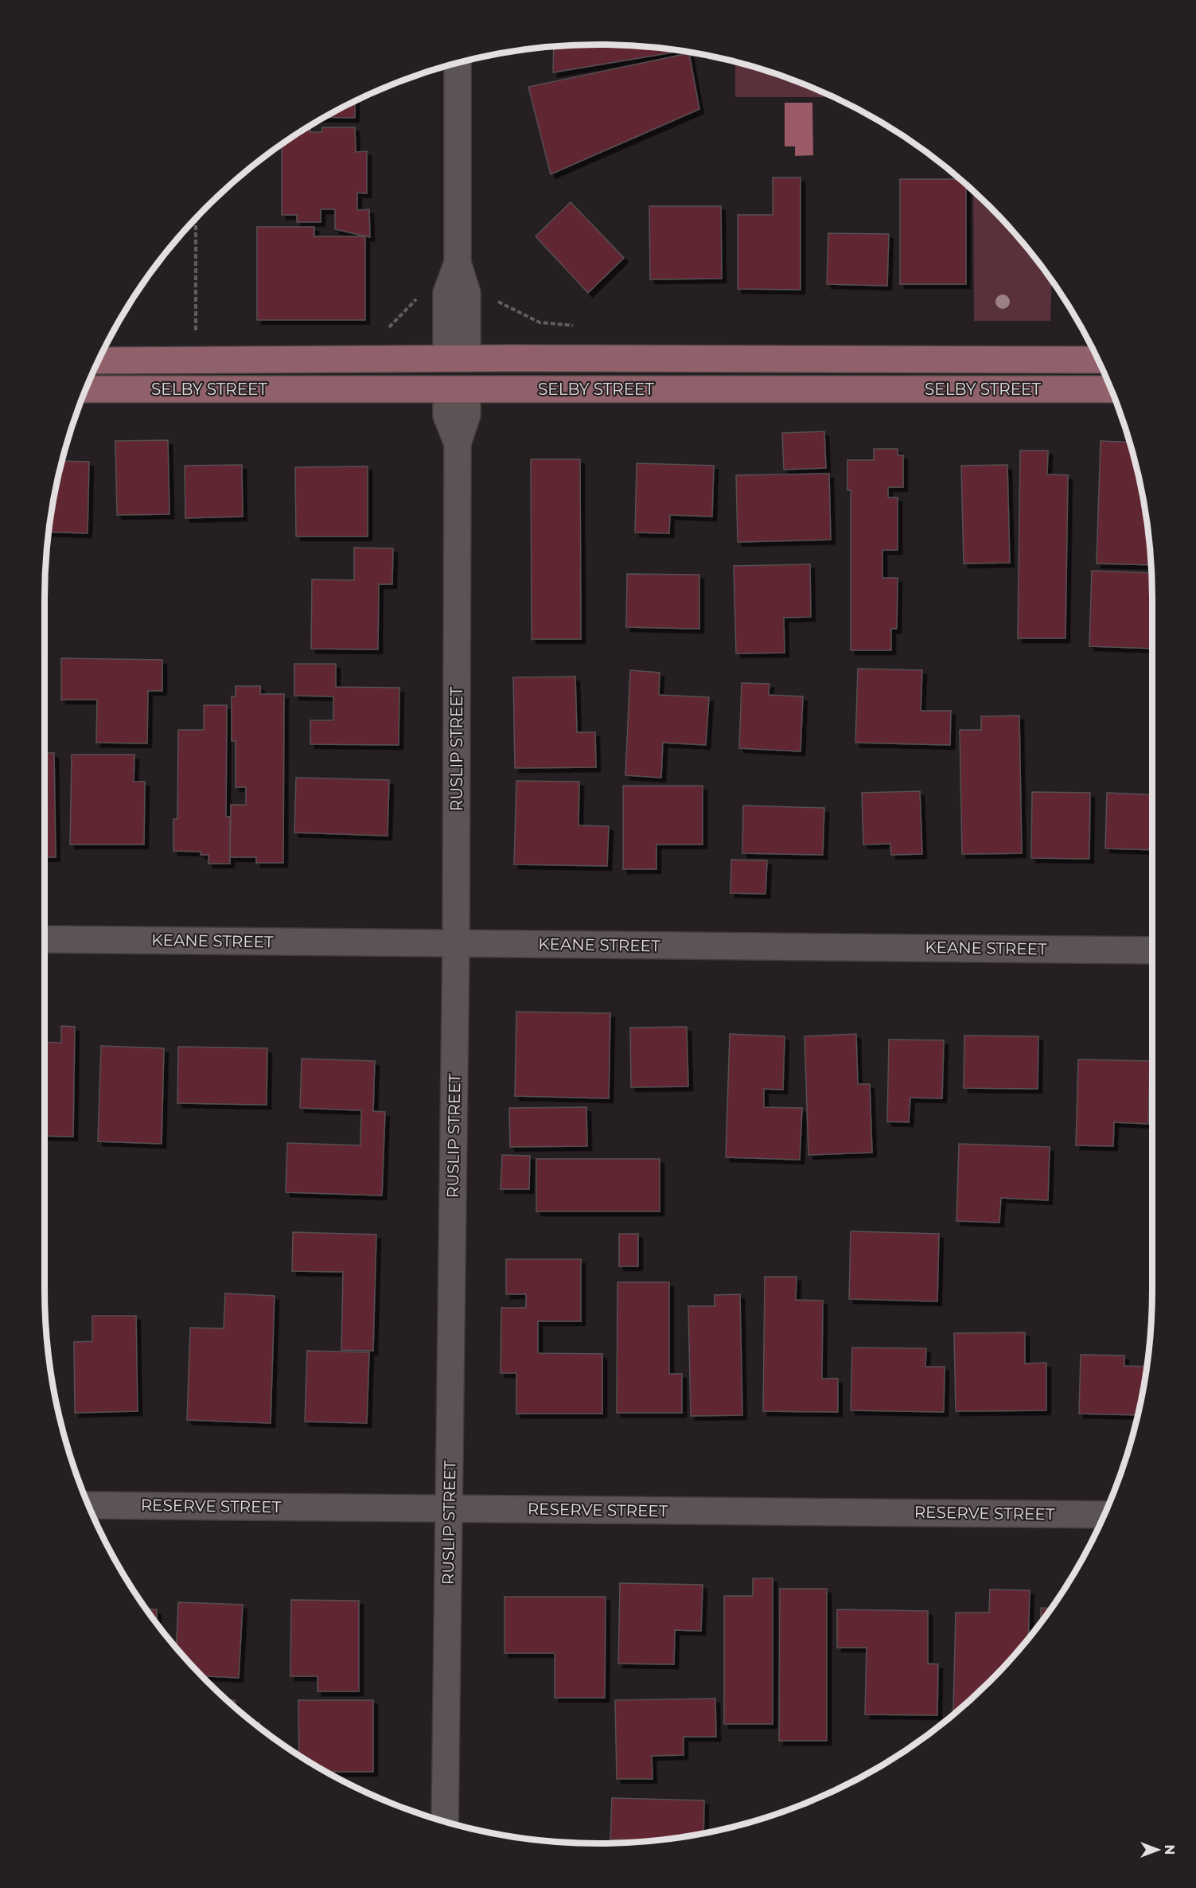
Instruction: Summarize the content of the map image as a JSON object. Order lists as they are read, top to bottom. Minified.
{"streets":{"main road":["SELBY STREET"],"street":["RUSLIP STREET","KEANE STREET","RESERVE STREET"]},"crossings":[["SELBY STREET","RUSLIP STREET"],["RUSLIP STREET","KEANE STREET"],["RUSLIP STREET","RESERVE STREET"]],"north":"right"}
